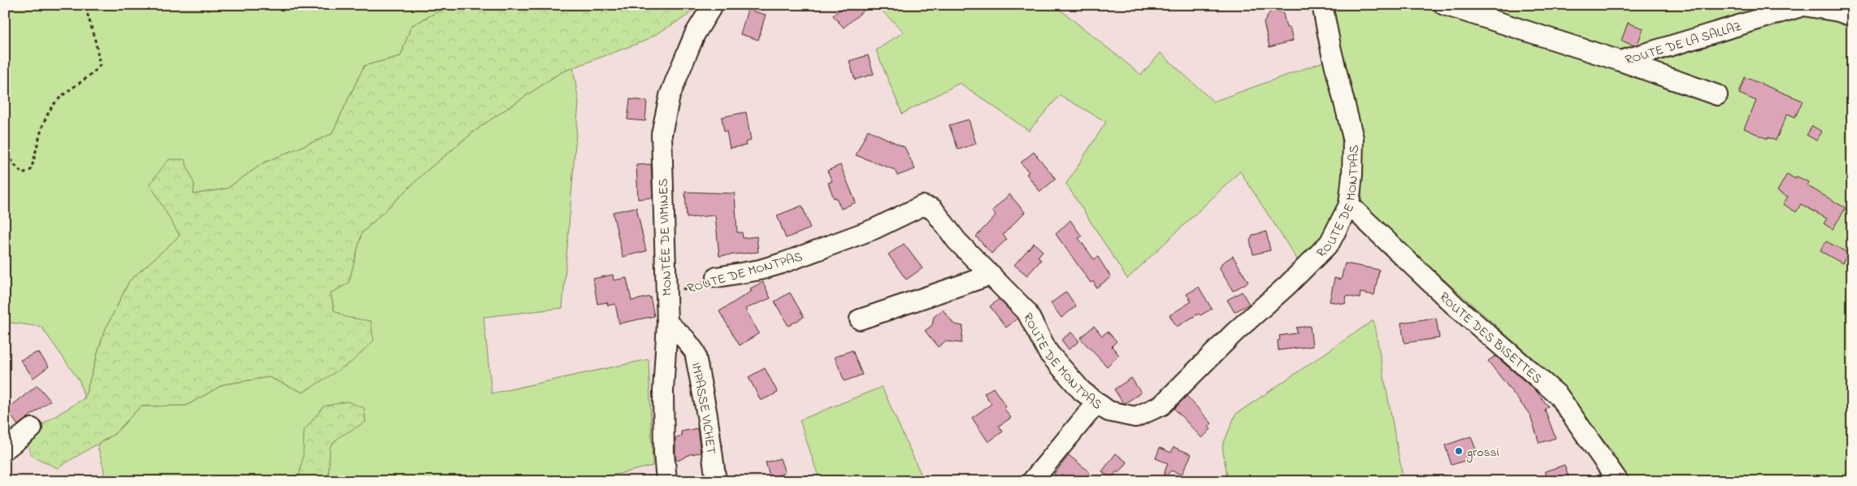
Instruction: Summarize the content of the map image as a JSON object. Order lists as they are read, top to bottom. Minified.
{"streets":{"street":["ROUTE DE LA SALLAZ","ROUTE DE MONTPAS","MONTÉE DE VIMINES","ROUTE DES BISETTES","IMPASSE VICHET"]},"crossings":[["ROUTE DE MONTPAS","MONTÉE DE VIMINES"],["ROUTE DE MONTPAS","ROUTE DES BISETTES"],["MONTÉE DE VIMINES","IMPASSE VICHET"]],"places":["grossi"]}
